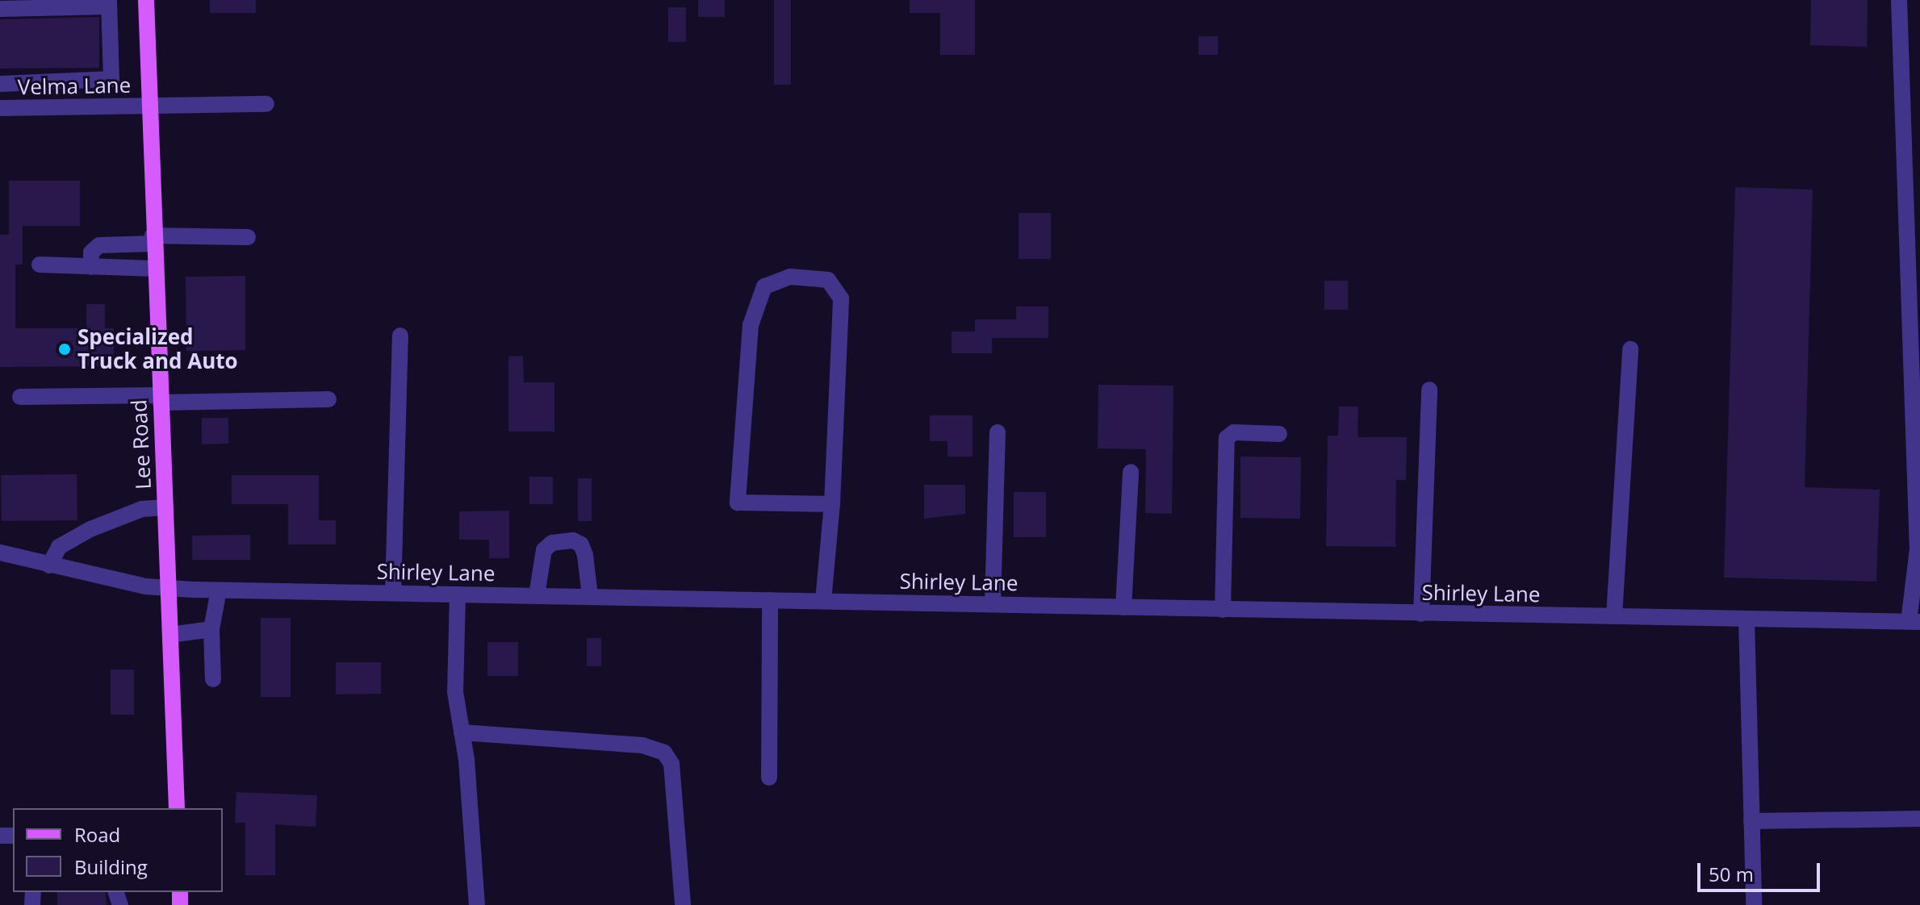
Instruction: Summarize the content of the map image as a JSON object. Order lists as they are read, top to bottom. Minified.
{"streets":{"main road":["Lee Road"],"street":["Velma Lane","Shirley Lane"]},"crossings":[["Velma Lane","Lee Road"],["Lee Road","Shirley Lane"]],"places":["Specialized Truck and Auto"],"legend":["Road","Building"],"scale_bar":"50 m"}
